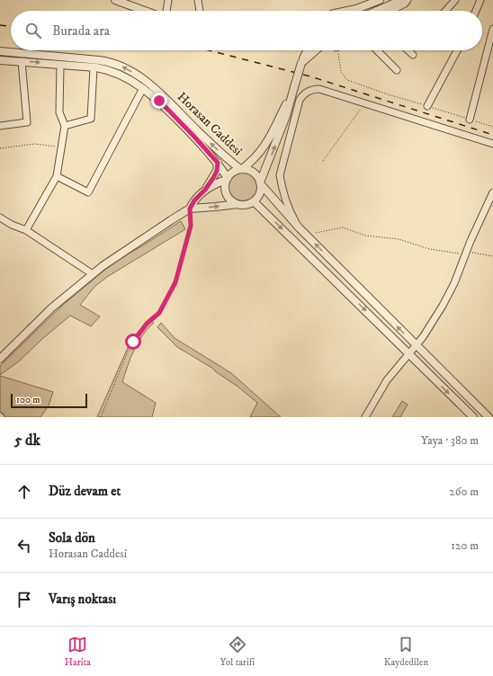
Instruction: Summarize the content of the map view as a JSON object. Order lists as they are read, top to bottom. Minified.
{"streets":{"street":["Horasan Caddesi"]},"scale_bar":"100 m","page":{"search":"Burada ara","scale":"100 m","heading":["5 dk","Yaya · 380 m"],"list":[["Düz devam et","260 m"],["Sola dön","Horasan Caddesi","120 m"],"Varış noktası"],"nav":["Harita","Yol tarifi","Kaydedilen"]}}
